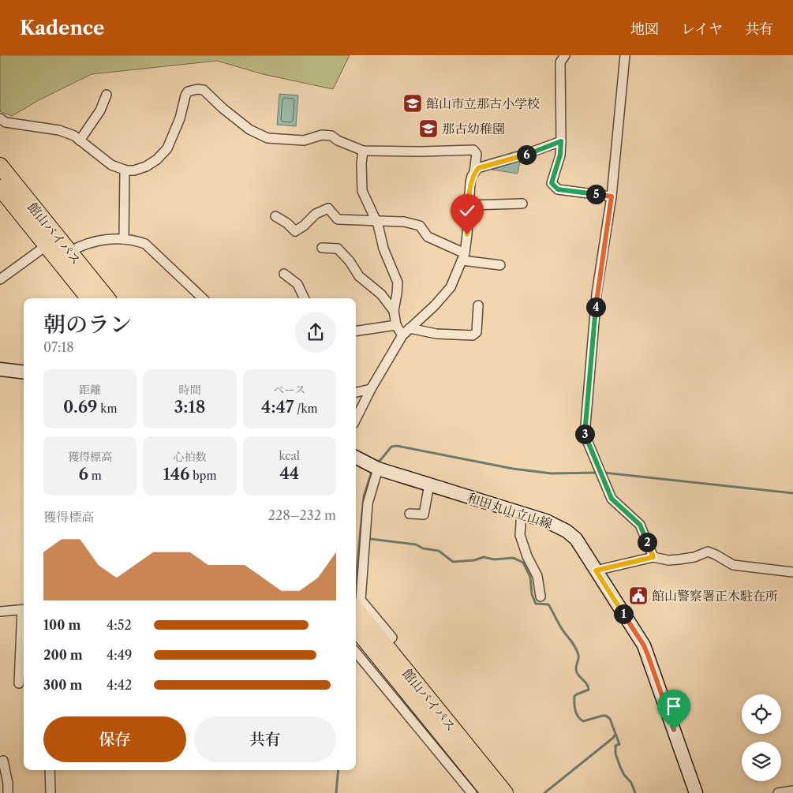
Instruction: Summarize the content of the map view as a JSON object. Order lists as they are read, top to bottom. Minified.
{"streets":{"highway":["館山バイパス"],"main road":["和田丸山立山線"]},"places":{"school or university":["館山市立那古小学校","那古幼稚園"],"public building":["館山警察署正木駐在所"]},"page":{"header":"Kadence","nav":["地図","レイヤ","共有"],"pins":["6","5","4","3","2","1"],"heading":["朝のラン","07:18"],"stats":[["距離","0.69 km"],["時間","3:18"],["ペース","4:47 /km"],["獲得標高","6 m"],["心拍数","146 bpm"],["kcal","44"]],"chart":["獲得標高","228–232 m"],"list":[{"name":"100 m","note":"4:52"},{"name":"200 m","note":"4:49"},{"name":"300 m","note":"4:42"}],"buttons":["保存","共有"]}}
